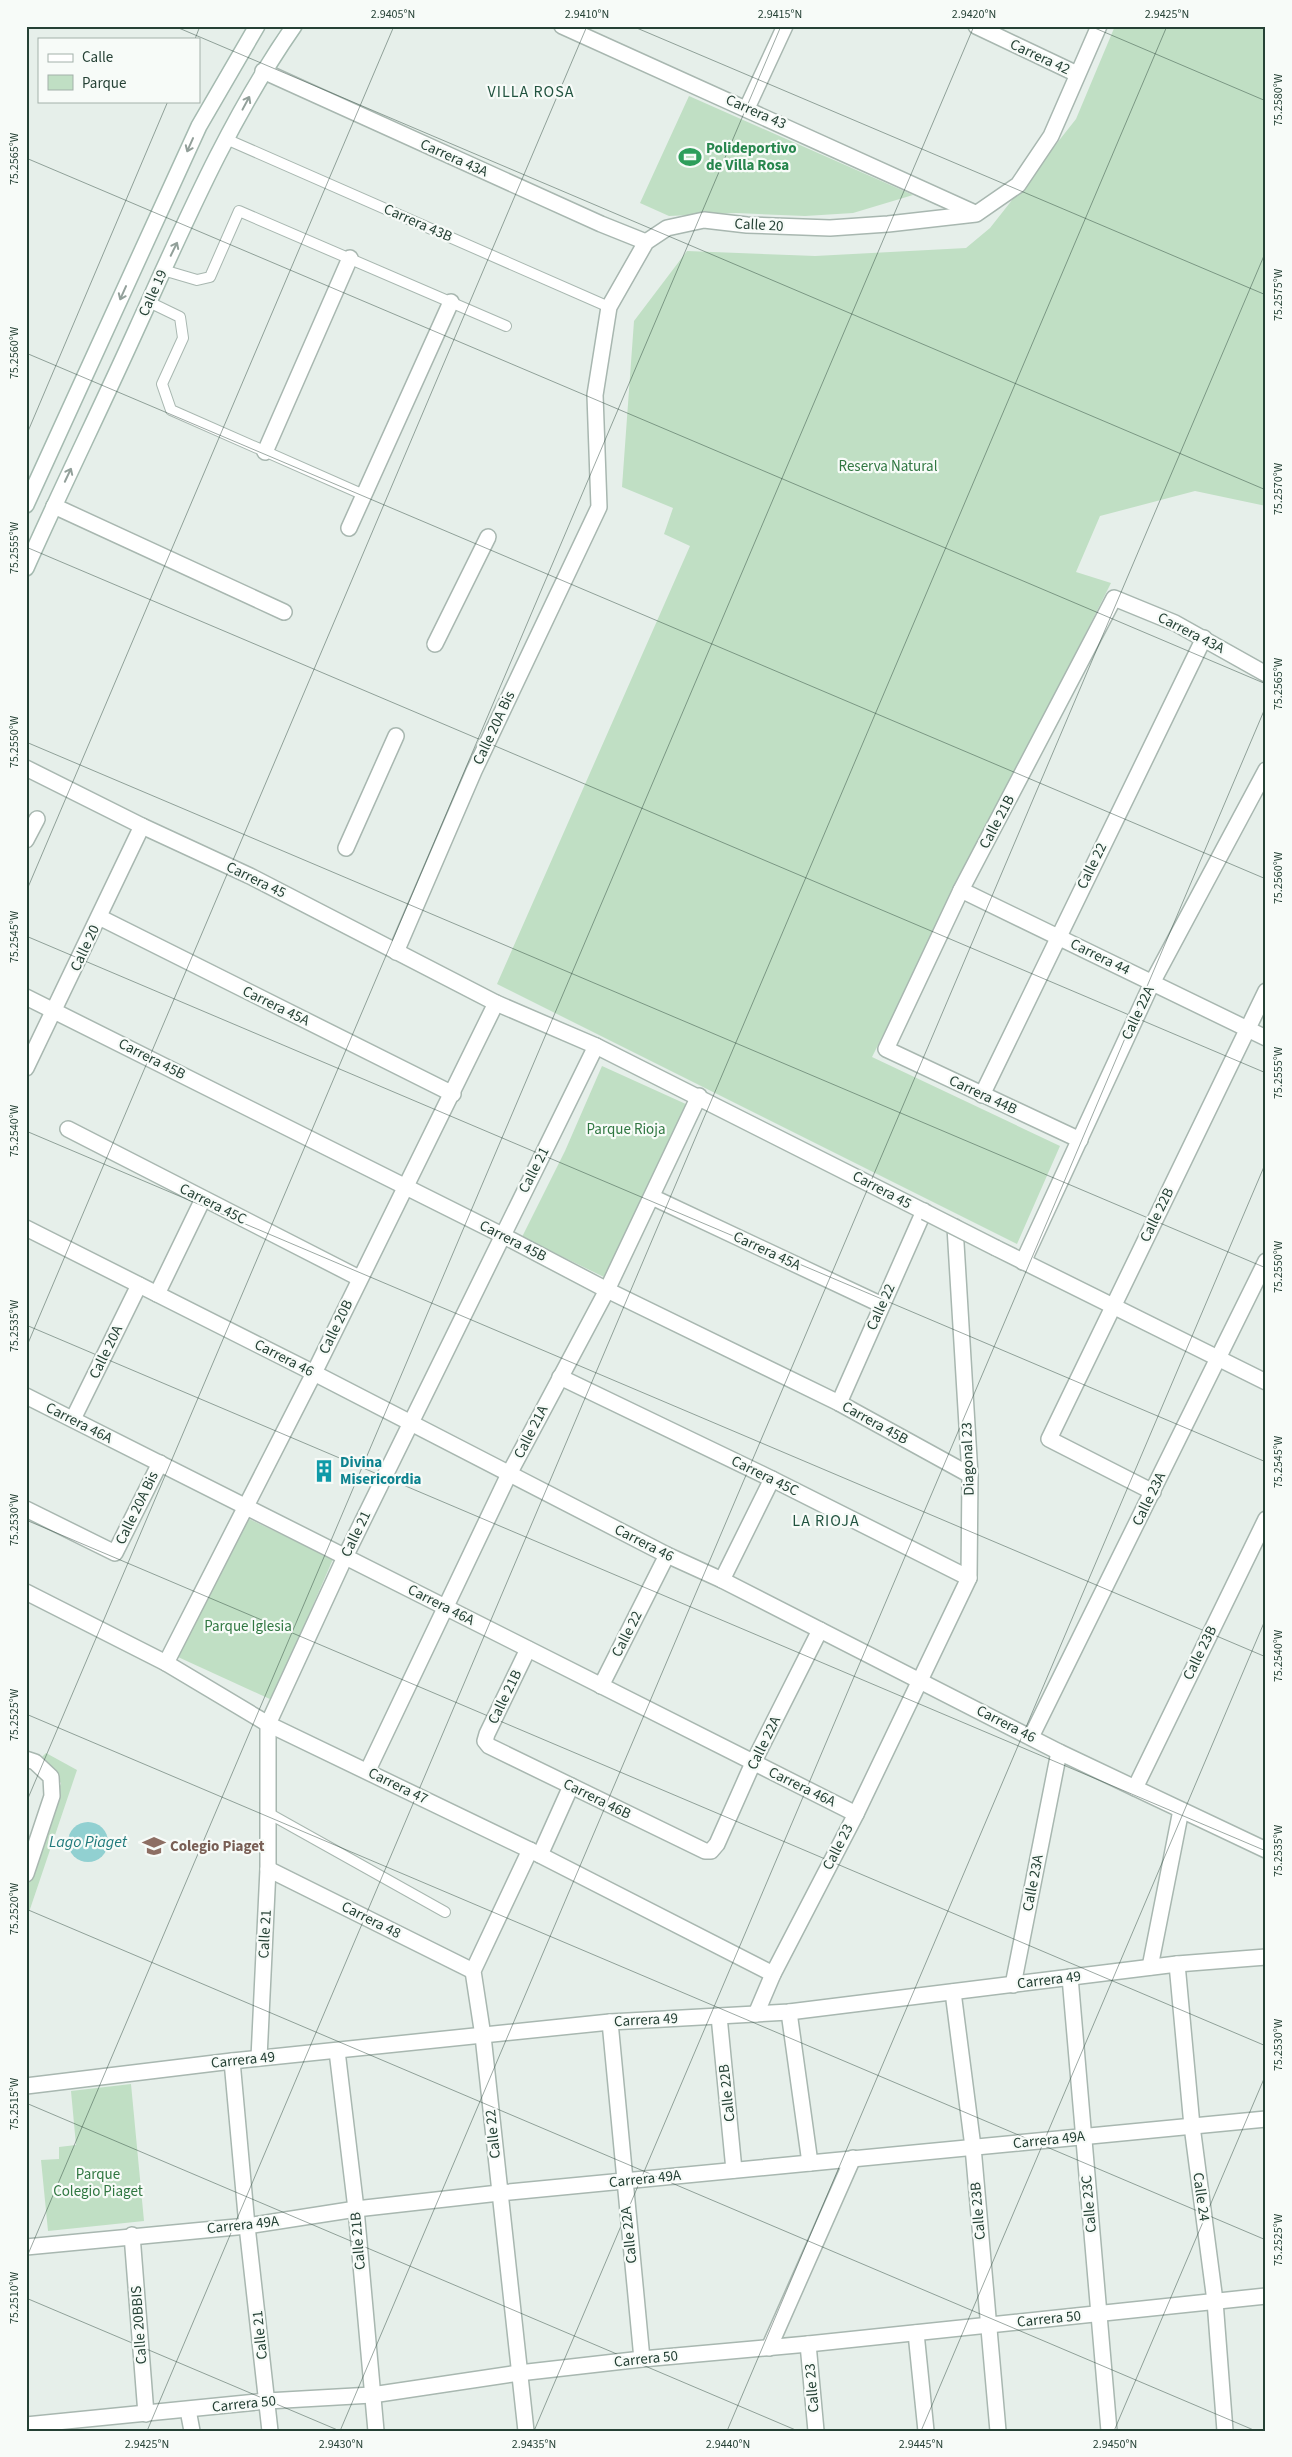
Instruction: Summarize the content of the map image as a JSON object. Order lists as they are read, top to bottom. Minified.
{"streets":{"street":["Carrera 42","Carrera 43","Carrera 43A","Calle 20","Calle 19","Calle 20A Bis","Calle 21B","Calle 22","Carrera 45","Carrera 44","Carrera 45A","Calle 22A","Carrera 45B","Carrera 44B","Calle 21","Carrera 45C","Calle 22B","Calle 20B","Calle 20A","Carrera 46","Carrera 46A","Calle 21A","Diagonal 23","Calle 23A","Calle 23B","Carrera 47","Carrera 46B","Calle 23","Carrera 48","Carrera 49","Carrera 49A","Calle 24","Calle 23C","Carrera 50","Calle 20BBIS"],"lane":["Carrera 43B"]},"crossings":[["Carrera 42","Calle 20"],["Carrera 43","Calle 20"],["Carrera 43A","Calle 20"],["Carrera 43A","Calle 19"],["Carrera 43A","Calle 21B"],["Carrera 43A","Calle 22"],["Carrera 43B","Calle 20"],["Carrera 43B","Calle 19"],["Calle 20","Calle 20A Bis"],["Calle 20","Carrera 45"],["Calle 20","Carrera 45A"],["Calle 20","Carrera 45B"],["Calle 20A Bis","Carrera 45"],["Calle 20A Bis","Carrera 46A"],["Calle 21B","Carrera 44"],["Calle 21B","Carrera 44B"],["Calle 21B","Carrera 46A"],["Calle 21B","Carrera 46B"],["Calle 21B","Carrera 49"],["Calle 21B","Carrera 49A"],["Calle 21B","Carrera 50"],["Calle 22","Carrera 45"],["Calle 22","Carrera 44"],["Calle 22","Carrera 45A"],["Calle 22","Carrera 45B"],["Calle 22","Carrera 44B"],["Calle 22","Carrera 46"],["Calle 22","Carrera 46A"],["Calle 22","Carrera 48"],["Calle 22","Carrera 49"],["Calle 22","Carrera 49A"],["Calle 22","Carrera 50"],["Carrera 45","Calle 22A"],["Carrera 45","Calle 21"],["Carrera 45","Calle 22B"],["Carrera 45","Calle 20B"],["Carrera 45","Calle 21A"],["Carrera 45","Calle 23A"],["Carrera 44","Calle 22A"],["Carrera 44","Calle 22B"],["Carrera 45A","Calle 20B"],["Carrera 45A","Calle 21A"],["Calle 22A","Carrera 44B"],["Calle 22A","Carrera 46"],["Calle 22A","Carrera 46A"],["Calle 22A","Carrera 46B"],["Calle 22A","Carrera 49"],["Calle 22A","Carrera 49A"],["Calle 22A","Carrera 50"],["Carrera 45B","Calle 21"],["Carrera 45B","Calle 20B"],["Carrera 45B","Calle 21A"],["Carrera 45B","Diagonal 23"],["Calle 21","Carrera 46"],["Calle 21","Carrera 46A"],["Calle 21","Carrera 47"],["Calle 21","Carrera 48"],["Calle 21","Carrera 49"],["Calle 21","Carrera 49A"],["Calle 21","Carrera 50"],["Carrera 45C","Calle 20B"],["Carrera 45C","Calle 21A"],["Carrera 45C","Diagonal 23"],["Calle 22B","Calle 23A"],["Calle 22B","Carrera 49"],["Calle 22B","Carrera 49A"],["Calle 20B","Carrera 46"],["Calle 20B","Carrera 46A"],["Calle 20B","Carrera 47"],["Calle 20A","Carrera 46"],["Calle 20A","Carrera 46A"],["Carrera 46","Calle 21A"],["Carrera 46","Diagonal 23"],["Carrera 46","Calle 23A"],["Carrera 46","Calle 23B"],["Carrera 46","Calle 23"],["Carrera 46A","Calle 21A"],["Carrera 46A","Calle 23"],["Calle 21A","Carrera 47"],["Diagonal 23","Calle 23"],["Calle 23A","Carrera 49"],["Calle 23B","Carrera 49"],["Calle 23B","Carrera 49A"],["Calle 23B","Carrera 50"],["Carrera 47","Calle 23"],["Calle 23","Carrera 49"],["Calle 23","Carrera 50"],["Carrera 49","Calle 24"],["Carrera 49","Calle 23C"],["Carrera 49A","Calle 24"],["Carrera 49A","Calle 23C"],["Carrera 49A","Calle 20BBIS"],["Calle 24","Carrera 50"],["Calle 23C","Carrera 50"],["Carrera 50","Calle 20BBIS"]],"districts":["VILLA ROSA","LA RIOJA"],"water":["Lago Piaget"],"parks":["Reserva Natural","Parque Rioja","Parque Iglesia","Parque Colegio Piaget"],"places":{"sports":["Polideportivo de Villa Rosa"],"building":["Divina Misericordia"],"school or university":["Colegio Piaget"]},"legend":["Calle","Parque"],"coordinates":["2.9405°N","2.9410°N","2.9415°N","2.9420°N","2.9425°N","75.2580°W","75.2565°W","75.2575°W","75.2560°W","75.2570°W","75.2555°W","75.2550°W","75.2545°W","75.2540°W","75.2535°W","75.2530°W","75.2525°W","75.2520°W","75.2515°W","75.2510°W","2.9430°N","2.9435°N","2.9440°N","2.9445°N","2.9450°N"]}
